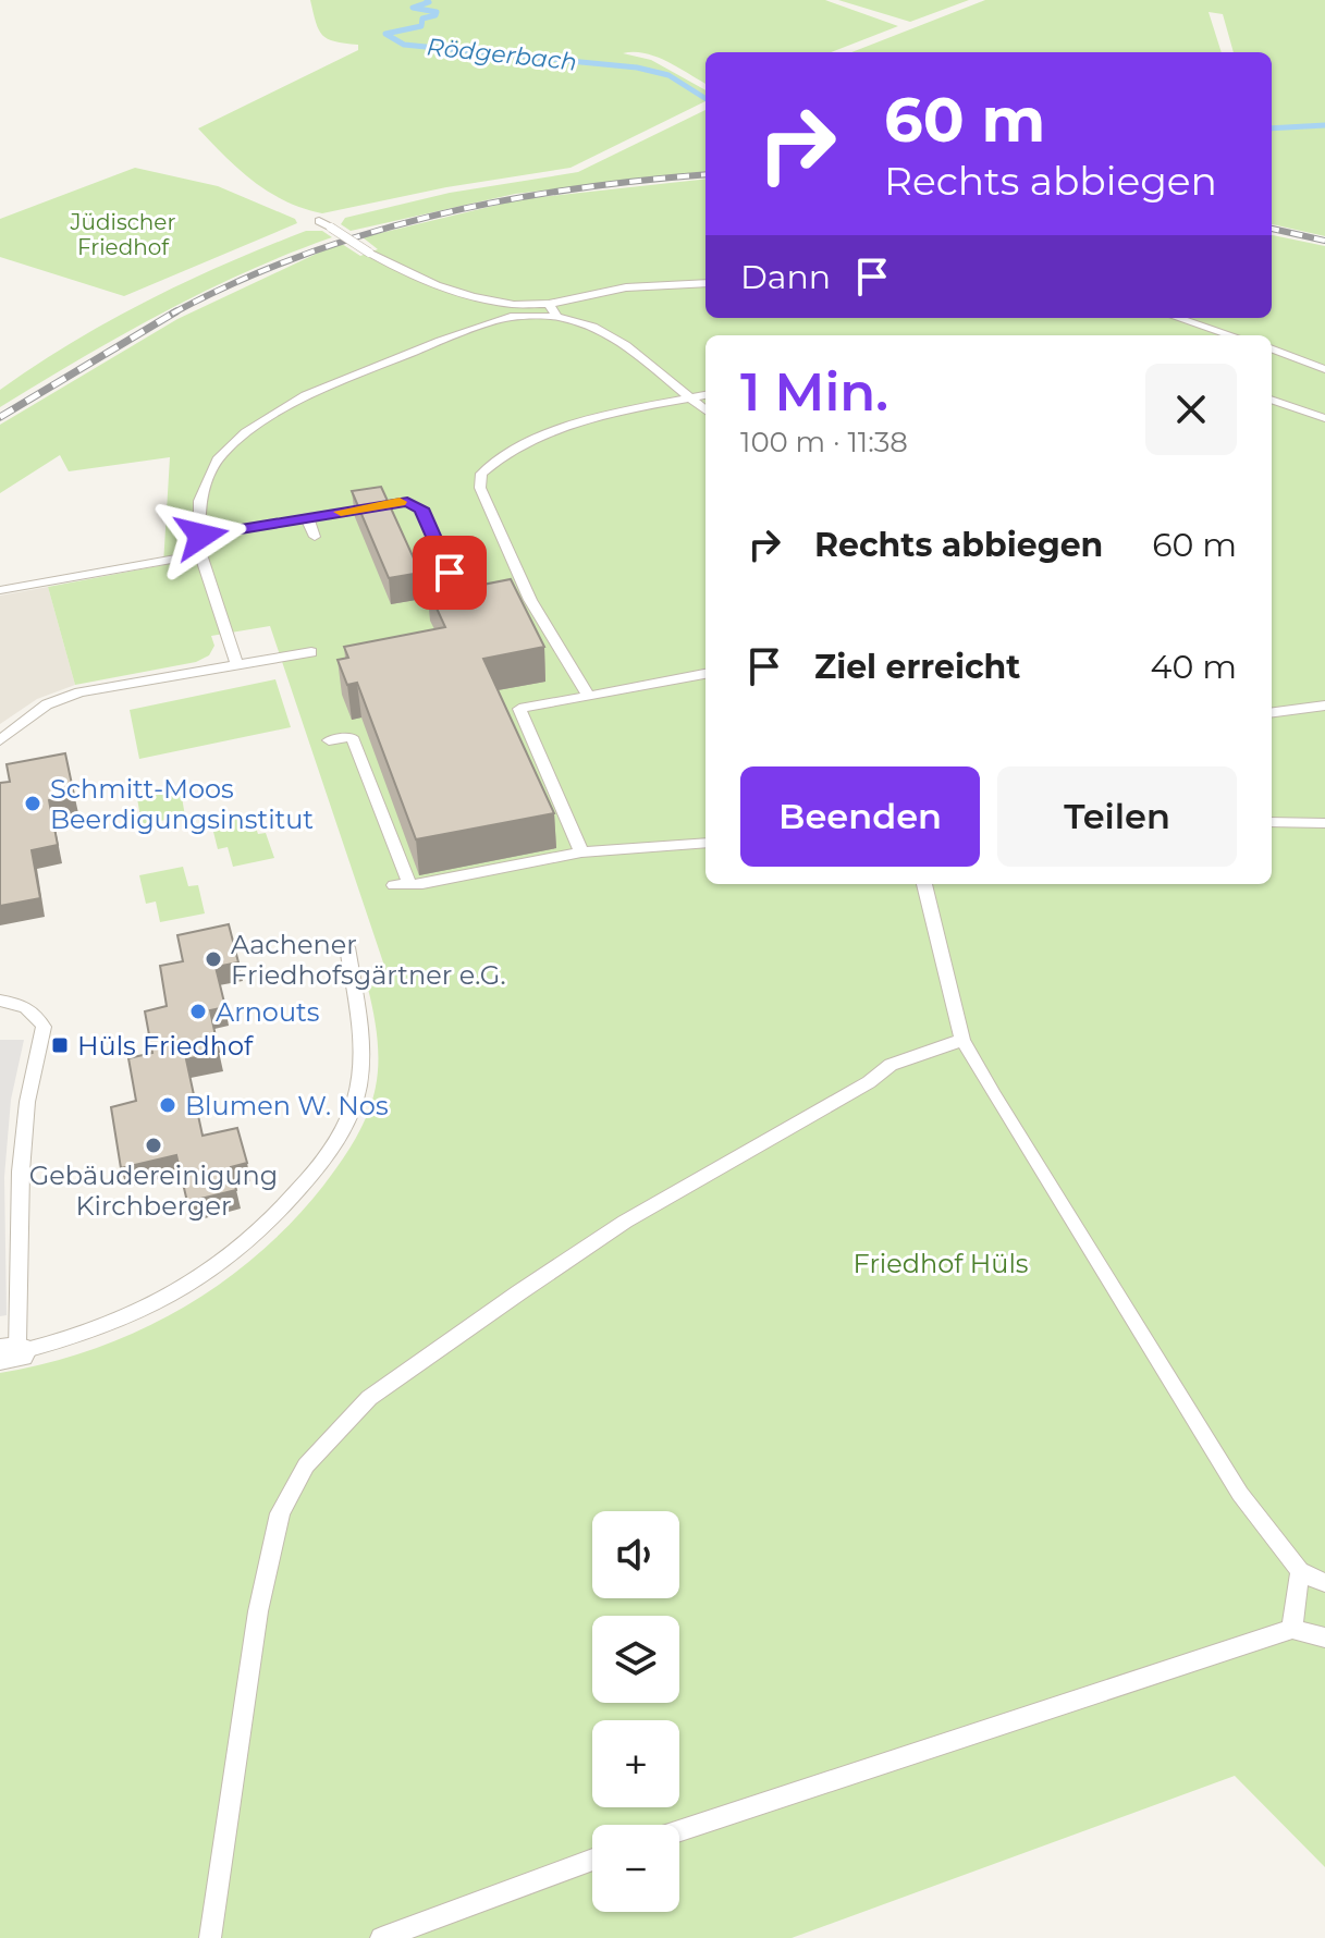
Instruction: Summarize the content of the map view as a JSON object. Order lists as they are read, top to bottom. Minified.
{"water":["Rödgerbach"],"parks":["Jüdischer Friedhof","Friedhof Hüls"],"places":{"other":["Schmitt-Moos Beerdigungsinstitut","Aachener Friedhofsgärtner e.G.","Arnouts","Blumen W. Nos","Gebäudereinigung Kirchberger"],"transit":["Hüls Friedhof"]},"page":{"turn":["60 m","Rechts abbiegen"],"then":"Dann","heading":["1 Min.","100 m · 11:38"],"list":[{"name":"Rechts abbiegen","value":"60 m"},{"name":"Ziel erreicht","value":"40 m"}],"buttons":["Beenden","Teilen"],"map_buttons":["+","−"]}}
